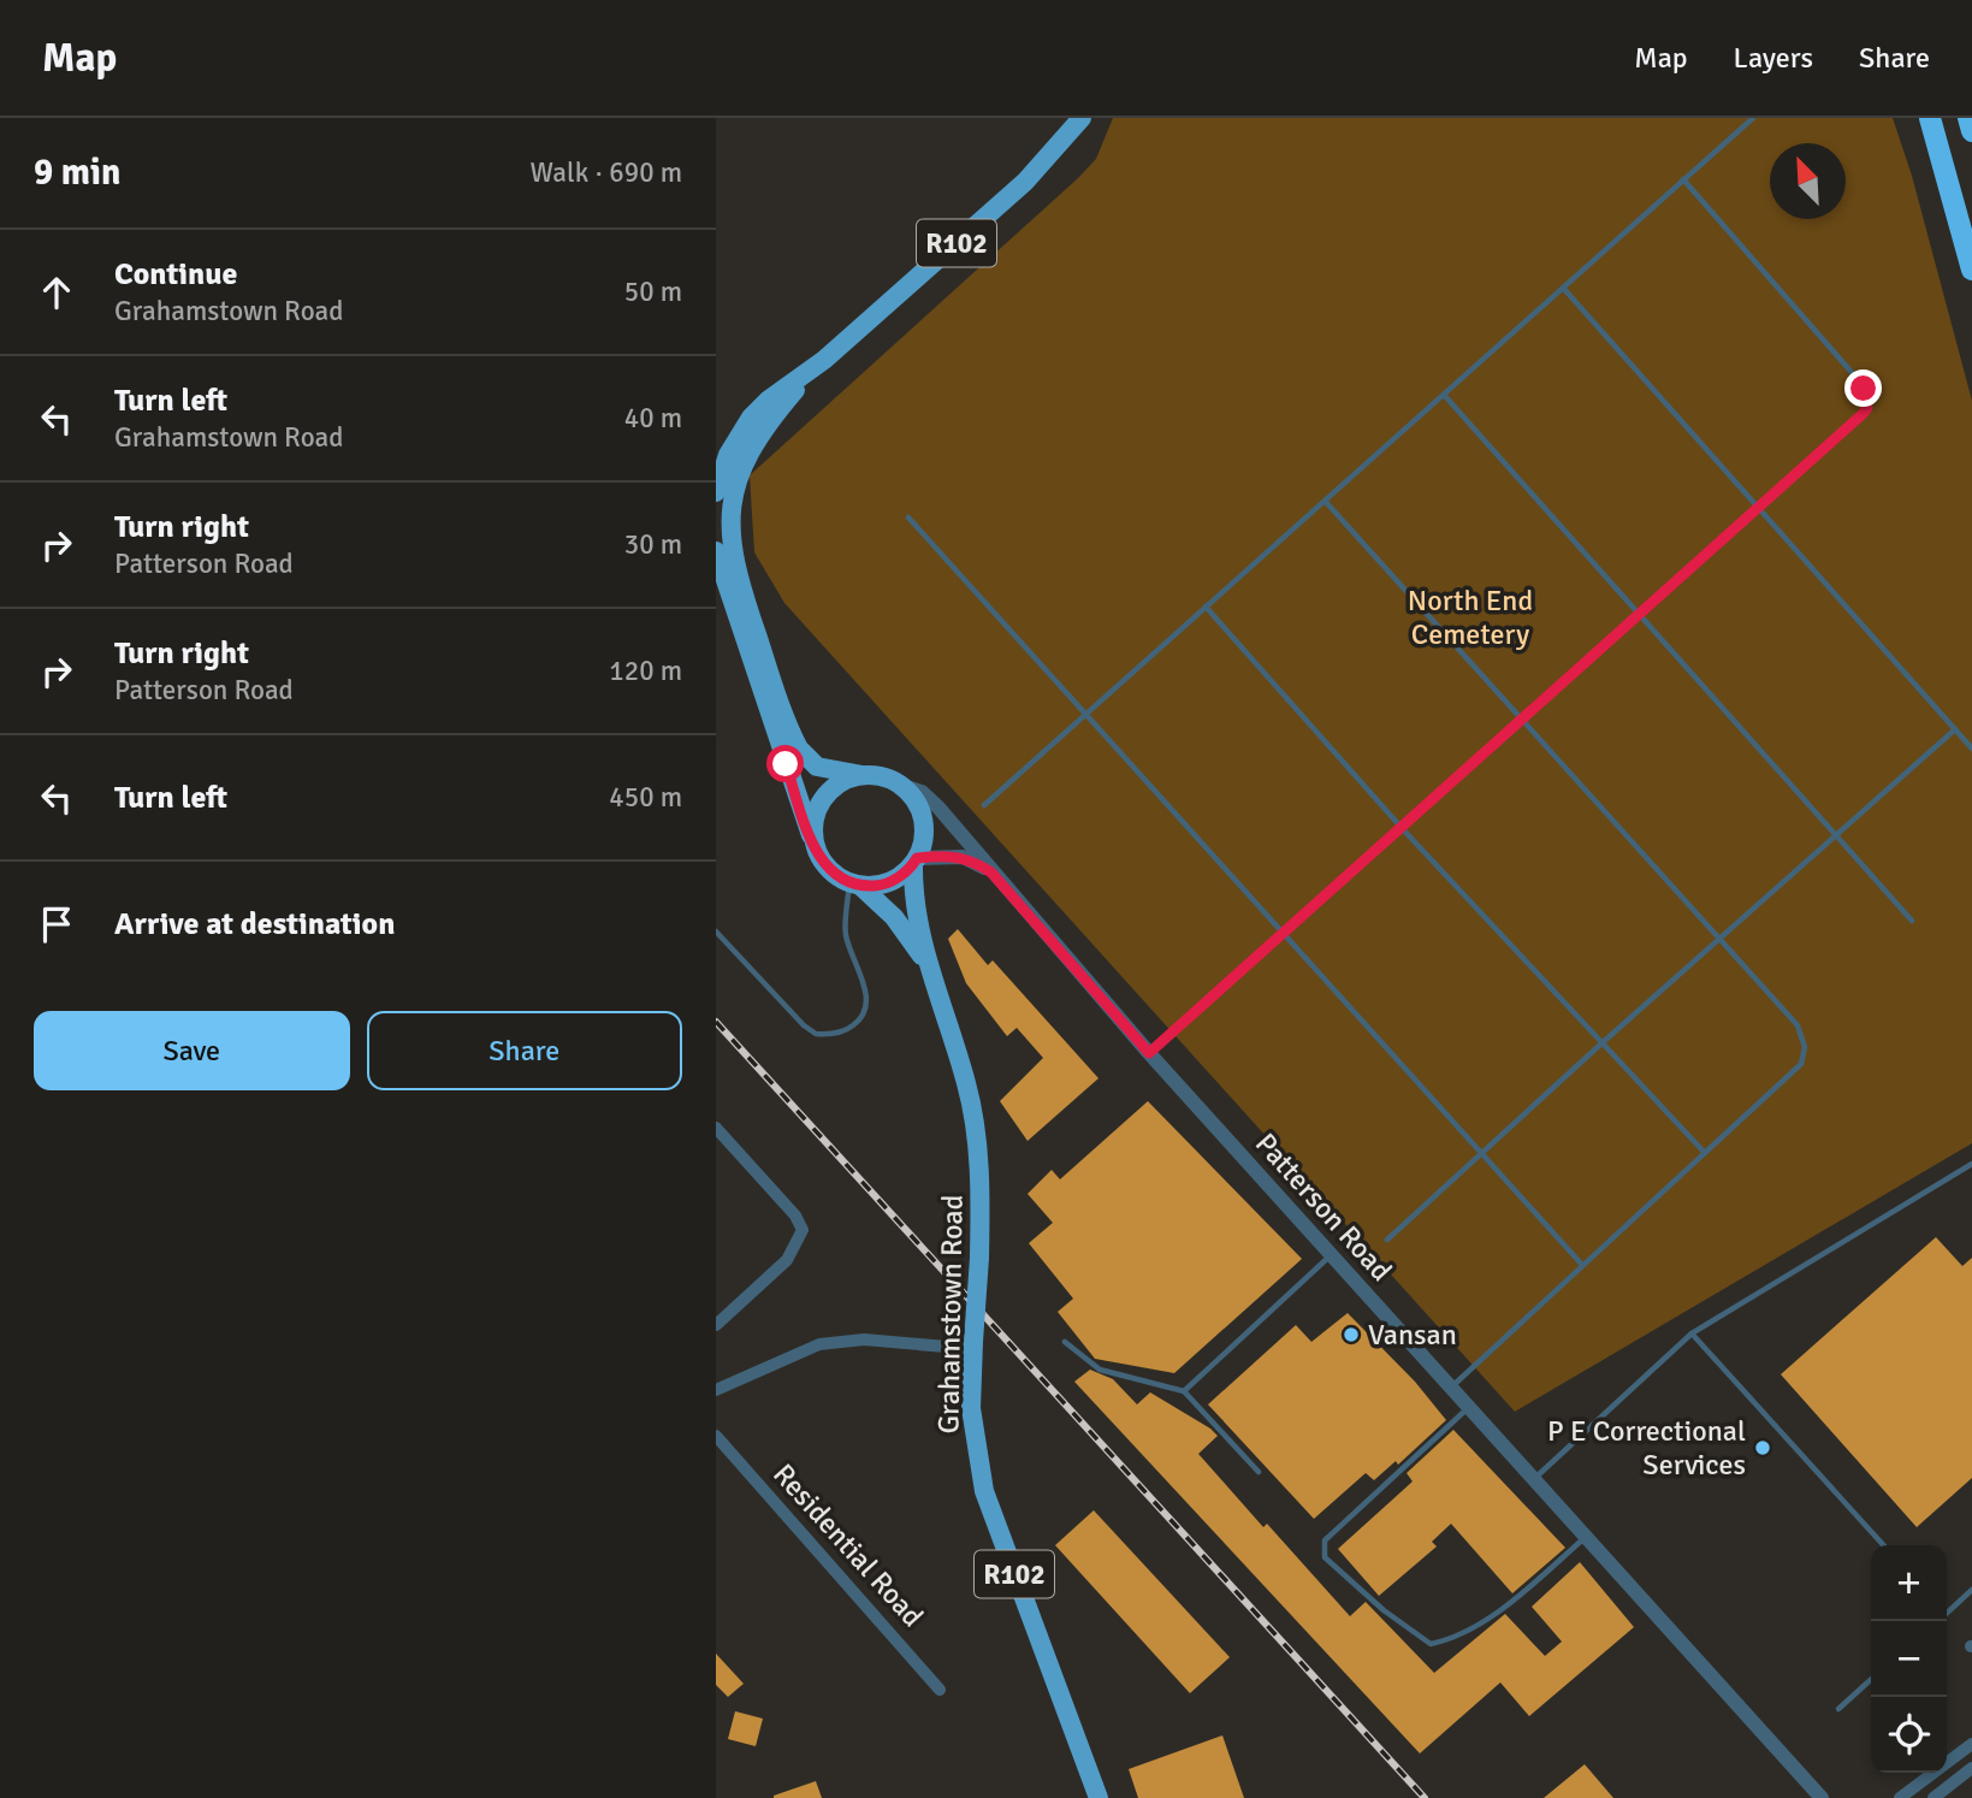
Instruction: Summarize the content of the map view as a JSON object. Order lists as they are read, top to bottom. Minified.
{"streets":{"main road":["R102","Grahamstown Road"],"street":["Patterson Road","Residential Road"]},"crossings":[["R102","Patterson Road"],["R102","Grahamstown Road"],["Patterson Road","Grahamstown Road"]],"parks":["North End Cemetery"],"places":["Vansan","P E Correctional Services"],"north":"top left","page":{"header":"Map","nav":["Map","Layers","Share"],"heading":["9 min","Walk · 690 m"],"list":[["Continue","Grahamstown Road","50 m"],["Turn left","Grahamstown Road","40 m"],["Turn right","Patterson Road","30 m"],["Turn right","Patterson Road","120 m"],["Turn left","450 m"],"Arrive at destination"],"buttons":["Save","Share"],"map_buttons":["+","−"]}}
